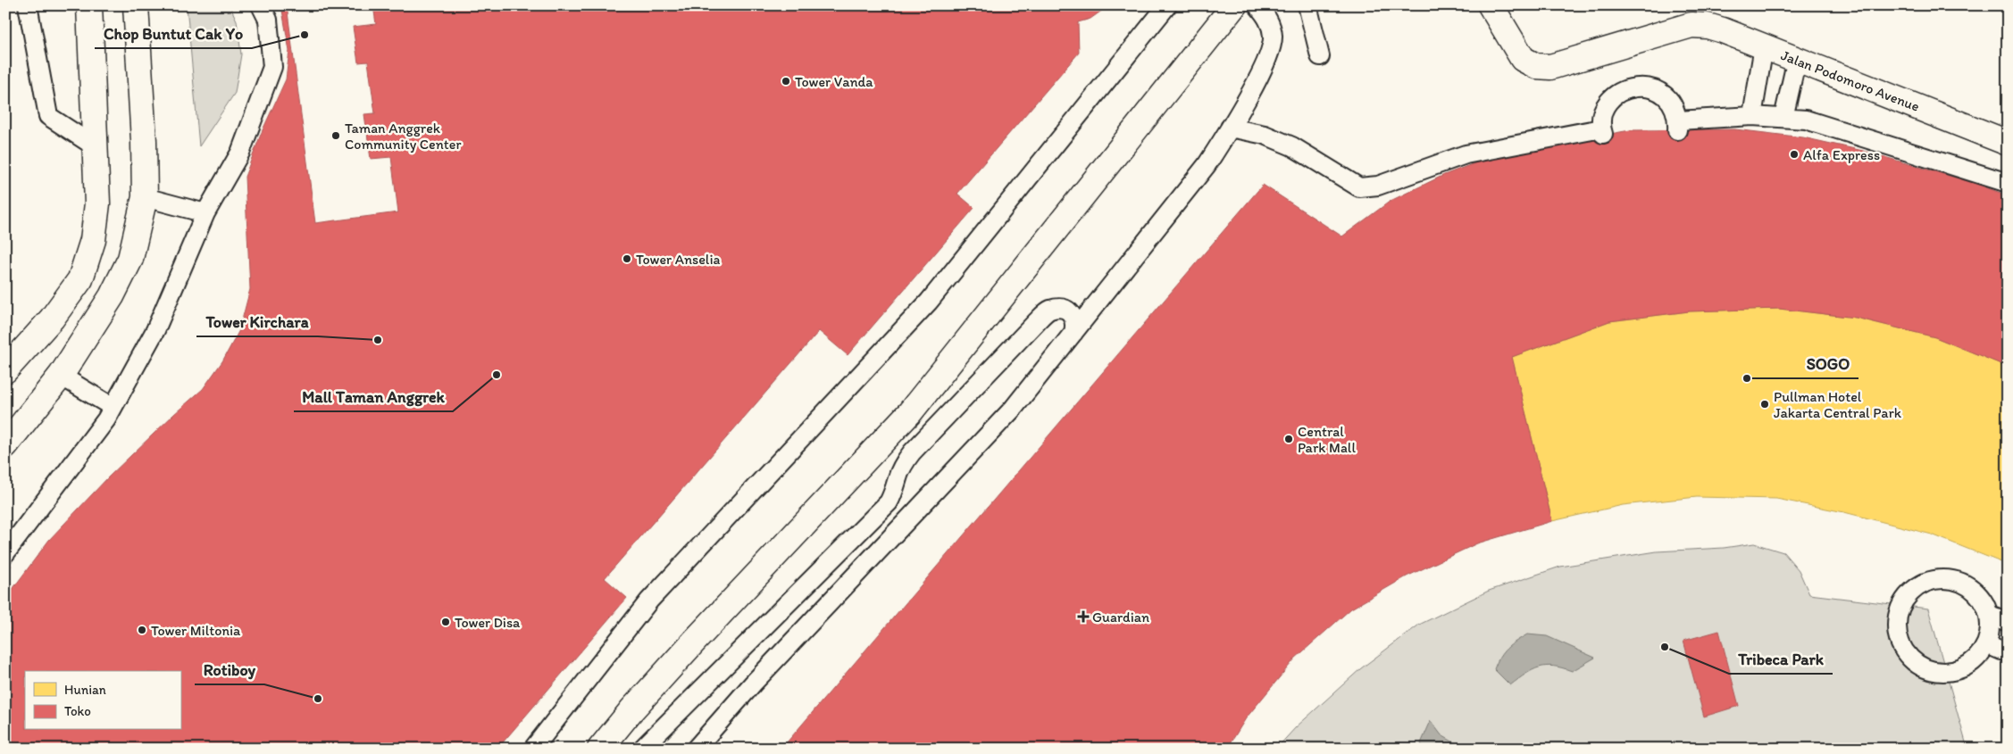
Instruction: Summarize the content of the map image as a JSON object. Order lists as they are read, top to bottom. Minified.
{"streets":{"street":["Jalan Podomoro Avenue"]},"places":{"other":["Chop Buntut Cak Yo","Tower Vanda","Taman Anggrek Community Center","Alfa Express","Tower Anselia","Tower Kirchara","Mall Taman Anggrek","SOGO","Pullman Hotel Jakarta Central Park","Central Park Mall","Tower Disa","Tower Miltonia","Tribeca Park","Rotiboy"],"health":["Guardian"]},"legend":["Hunian","Toko"]}
